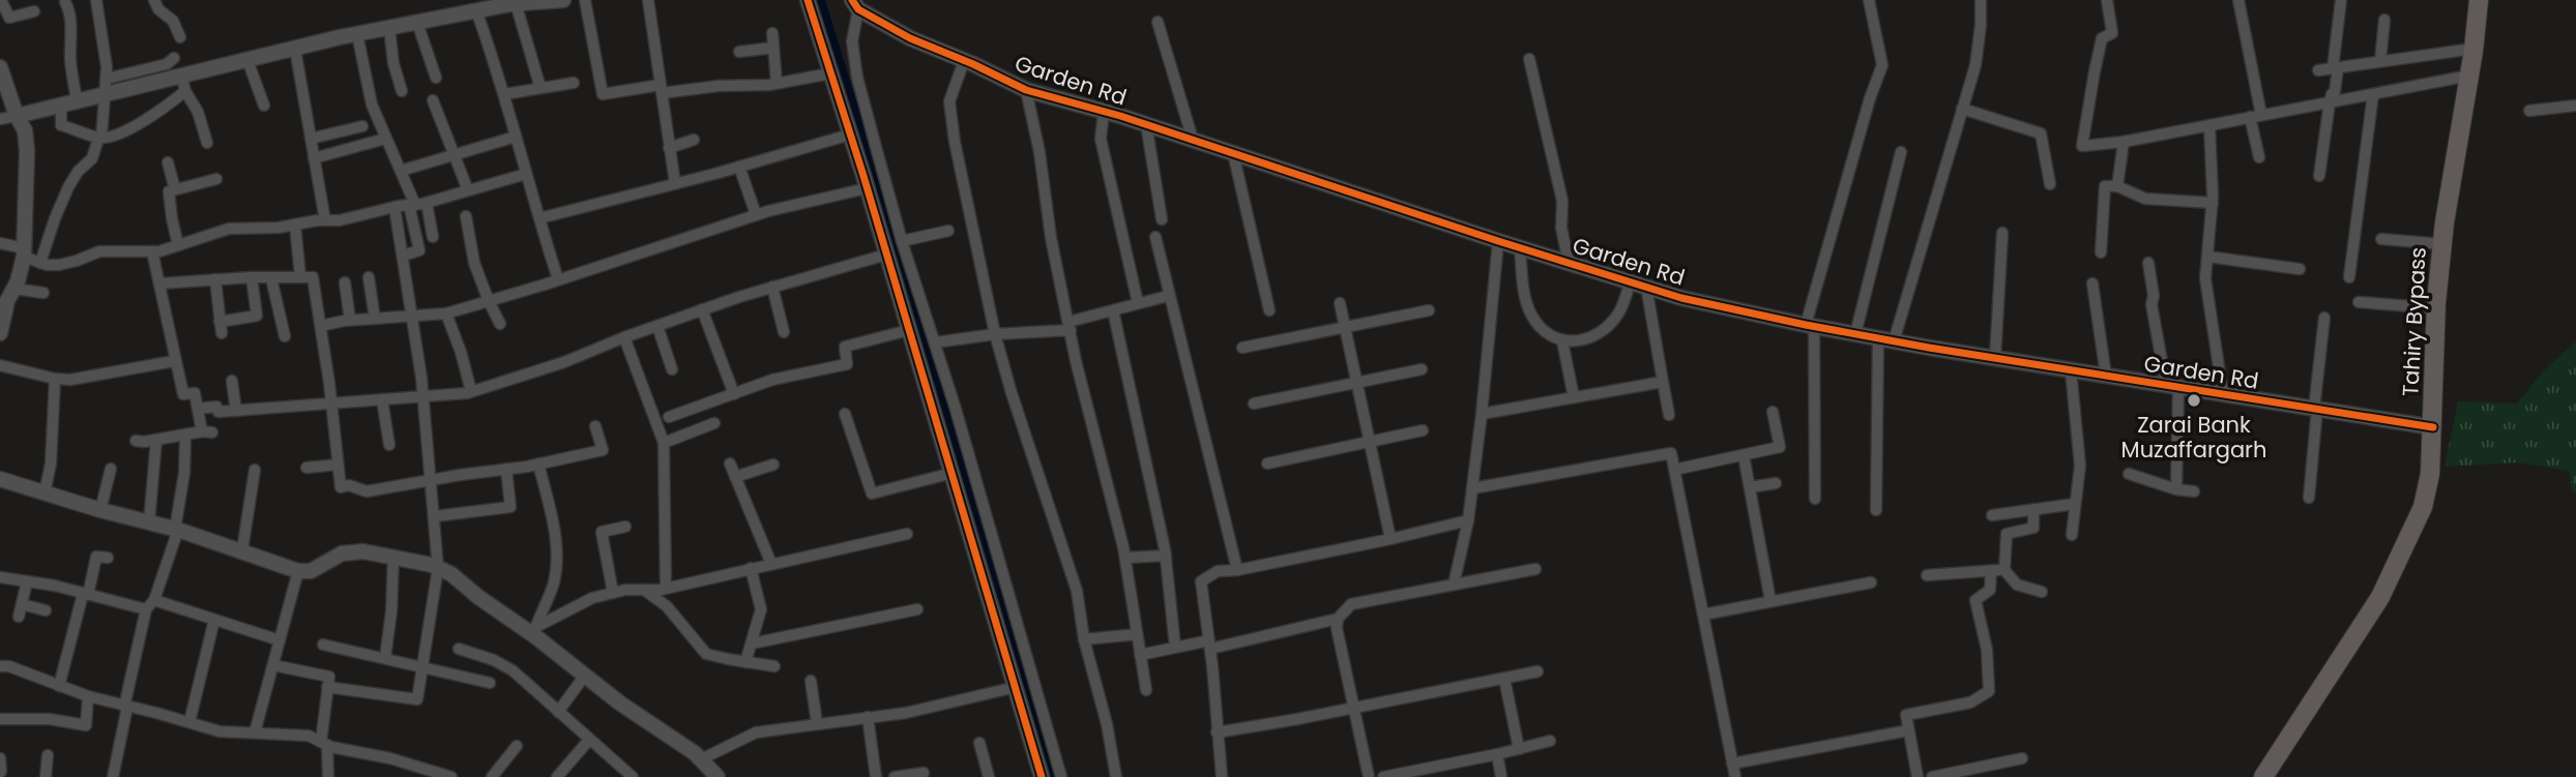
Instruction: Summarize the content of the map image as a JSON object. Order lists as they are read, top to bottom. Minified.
{"streets":{"main road":["Tahiry Bypass"],"street":["Garden Rd"]},"crossings":[["Garden Rd","Tahiry Bypass"]],"places":["Zarai Bank Muzaffargarh"]}
